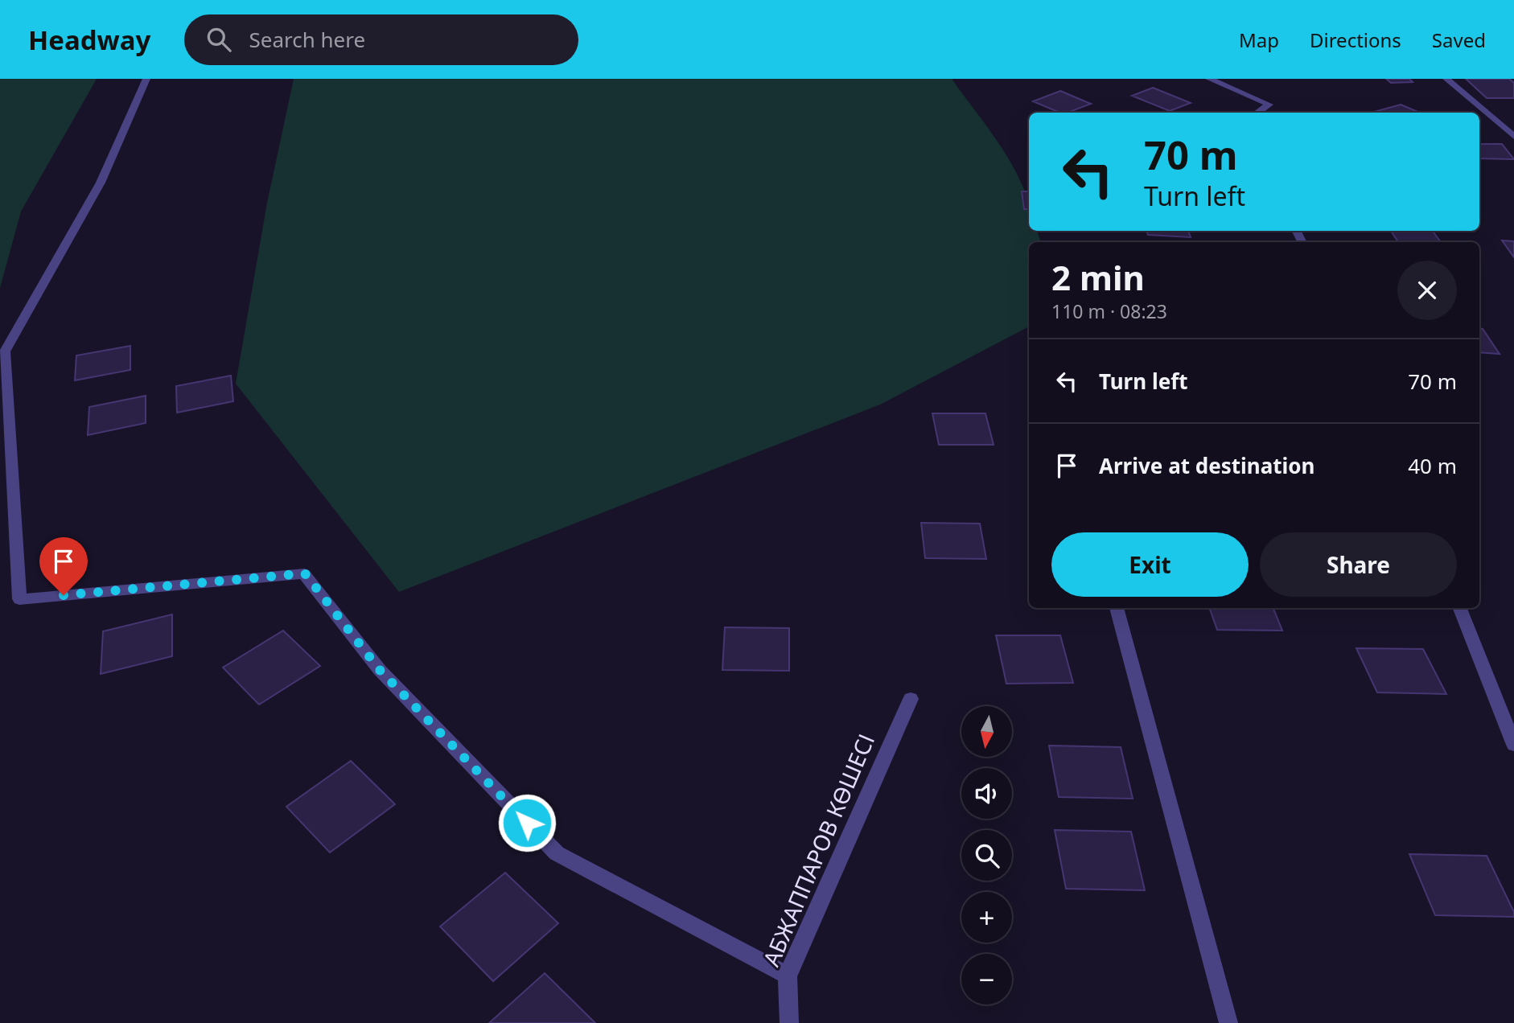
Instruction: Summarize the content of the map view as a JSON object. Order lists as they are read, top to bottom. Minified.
{"streets":{"street":["АБЖАППАРОВ КӨШЕСІ"]},"north":"bottom","page":{"header":"Headway","search":"Search here","nav":["Map","Directions","Saved"],"turn":["70 m","Turn left"],"heading":["2 min","110 m · 08:23"],"list":[{"name":"Turn left","value":"70 m"},{"name":"Arrive at destination","value":"40 m"}],"buttons":["Exit","Share"],"map_buttons":["+","−"]}}
